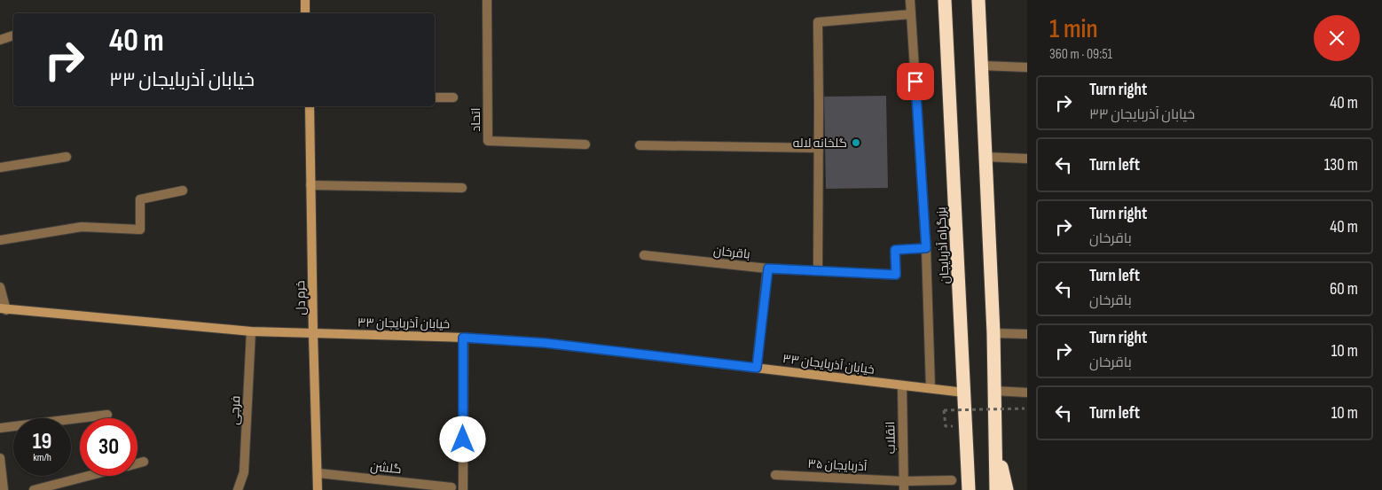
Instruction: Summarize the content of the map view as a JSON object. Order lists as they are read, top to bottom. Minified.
{"streets":{"highway":["بزرگراه آذربایجان"],"street":["اتحاد","باقرخان","خرم دل","خیابان آذربایجان ۳۳","فرجی","انقلاب","آذربایجان ۳۵","گلشن"]},"crossings":[["بزرگراه آذربایجان","خیابان آذربایجان ۳۳"],["خرم دل","خیابان آذربایجان ۳۳"],["خرم دل","گلشن"],["خیابان آذربایجان ۳۳","فرجی"],["خیابان آذربایجان ۳۳","انقلاب"],["انقلاب","آذربایجان ۳۵"]],"places":["گلخانه لاله"],"page":{"heading":["1 min","360 m · 09:51"],"turn":["40 m","خیابان آذربایجان ۳۳"],"list":[{"name":"Turn right","note":"خیابان آذربایجان ۳۳","value":"40 m"},{"name":"Turn left","value":"130 m"},{"name":"Turn right","note":"باقرخان","value":"40 m"},{"name":"Turn left","note":"باقرخان","value":"60 m"},{"name":"Turn right","note":"باقرخان","value":"10 m"},{"name":"Turn left","value":"10 m"}],"speed":"19 km/h","limit":"30"}}
